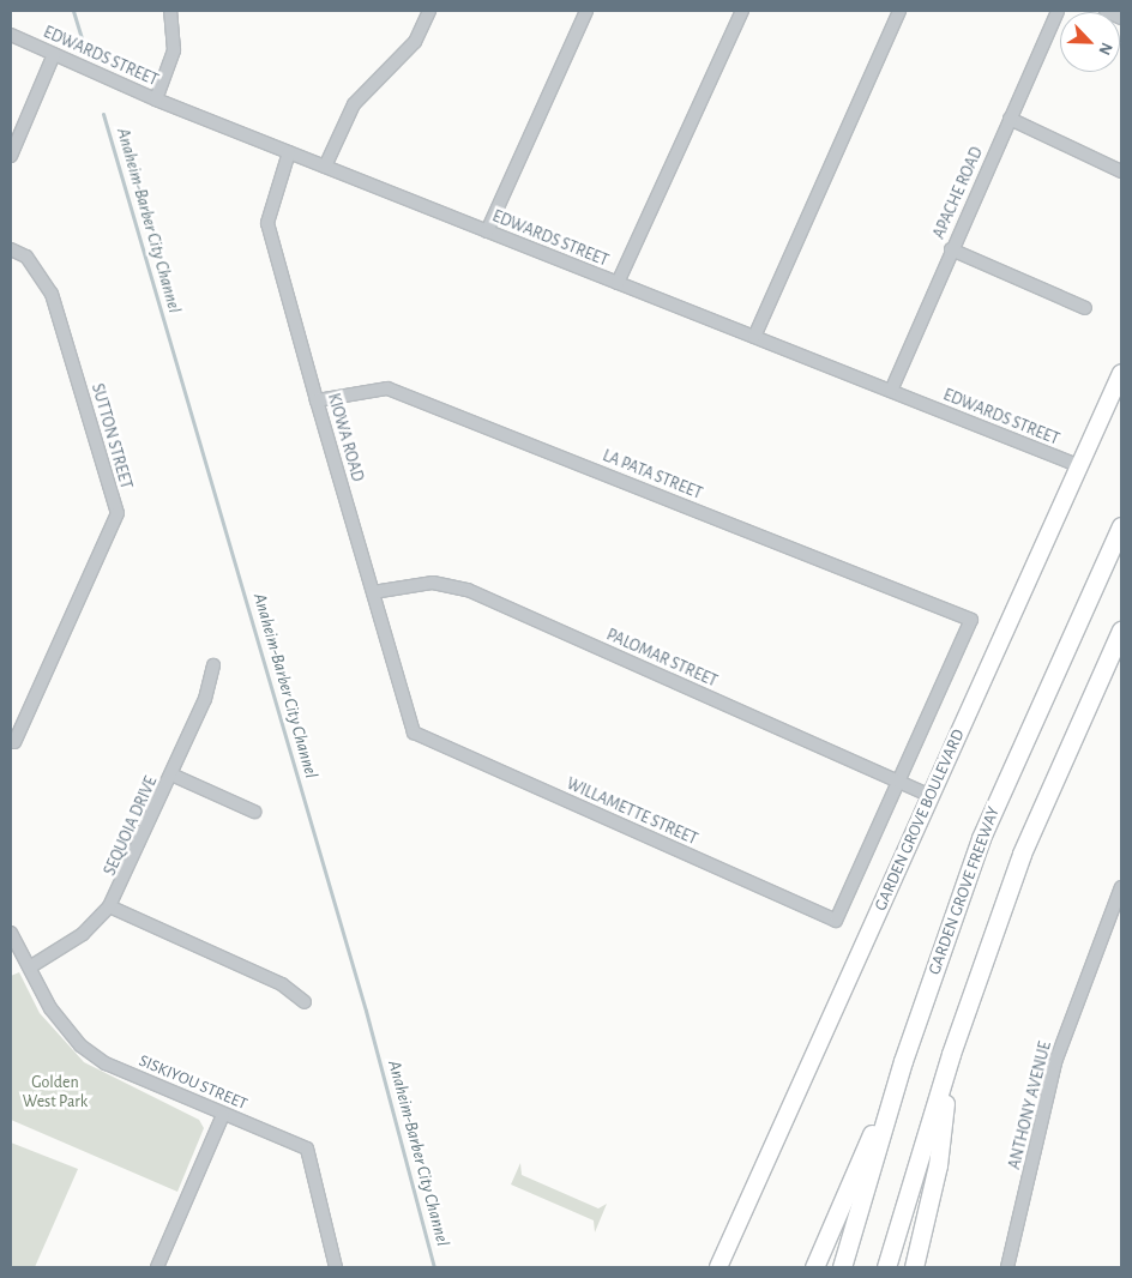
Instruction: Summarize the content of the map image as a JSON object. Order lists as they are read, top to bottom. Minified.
{"streets":{"highway":["GARDEN GROVE FREEWAY"],"main road":["GARDEN GROVE BOULEVARD"],"street":["EDWARDS STREET","APACHE ROAD","SUTTON STREET","KIOWA ROAD","LA PATA STREET","PALOMAR STREET","WILLAMETTE STREET","SEQUOIA DRIVE","SISKIYOU STREET","ANTHONY AVENUE"]},"crossings":[["EDWARDS STREET","APACHE ROAD"],["EDWARDS STREET","KIOWA ROAD"],["EDWARDS STREET","GARDEN GROVE BOULEVARD"],["KIOWA ROAD","LA PATA STREET"],["KIOWA ROAD","PALOMAR STREET"],["KIOWA ROAD","WILLAMETTE STREET"],["LA PATA STREET","PALOMAR STREET"],["LA PATA STREET","WILLAMETTE STREET"],["PALOMAR STREET","WILLAMETTE STREET"],["PALOMAR STREET","GARDEN GROVE BOULEVARD"],["SEQUOIA DRIVE","SISKIYOU STREET"]],"water":["Anaheim-Barber City Channel"],"parks":["Golden West Park"],"north":"bottom right"}
